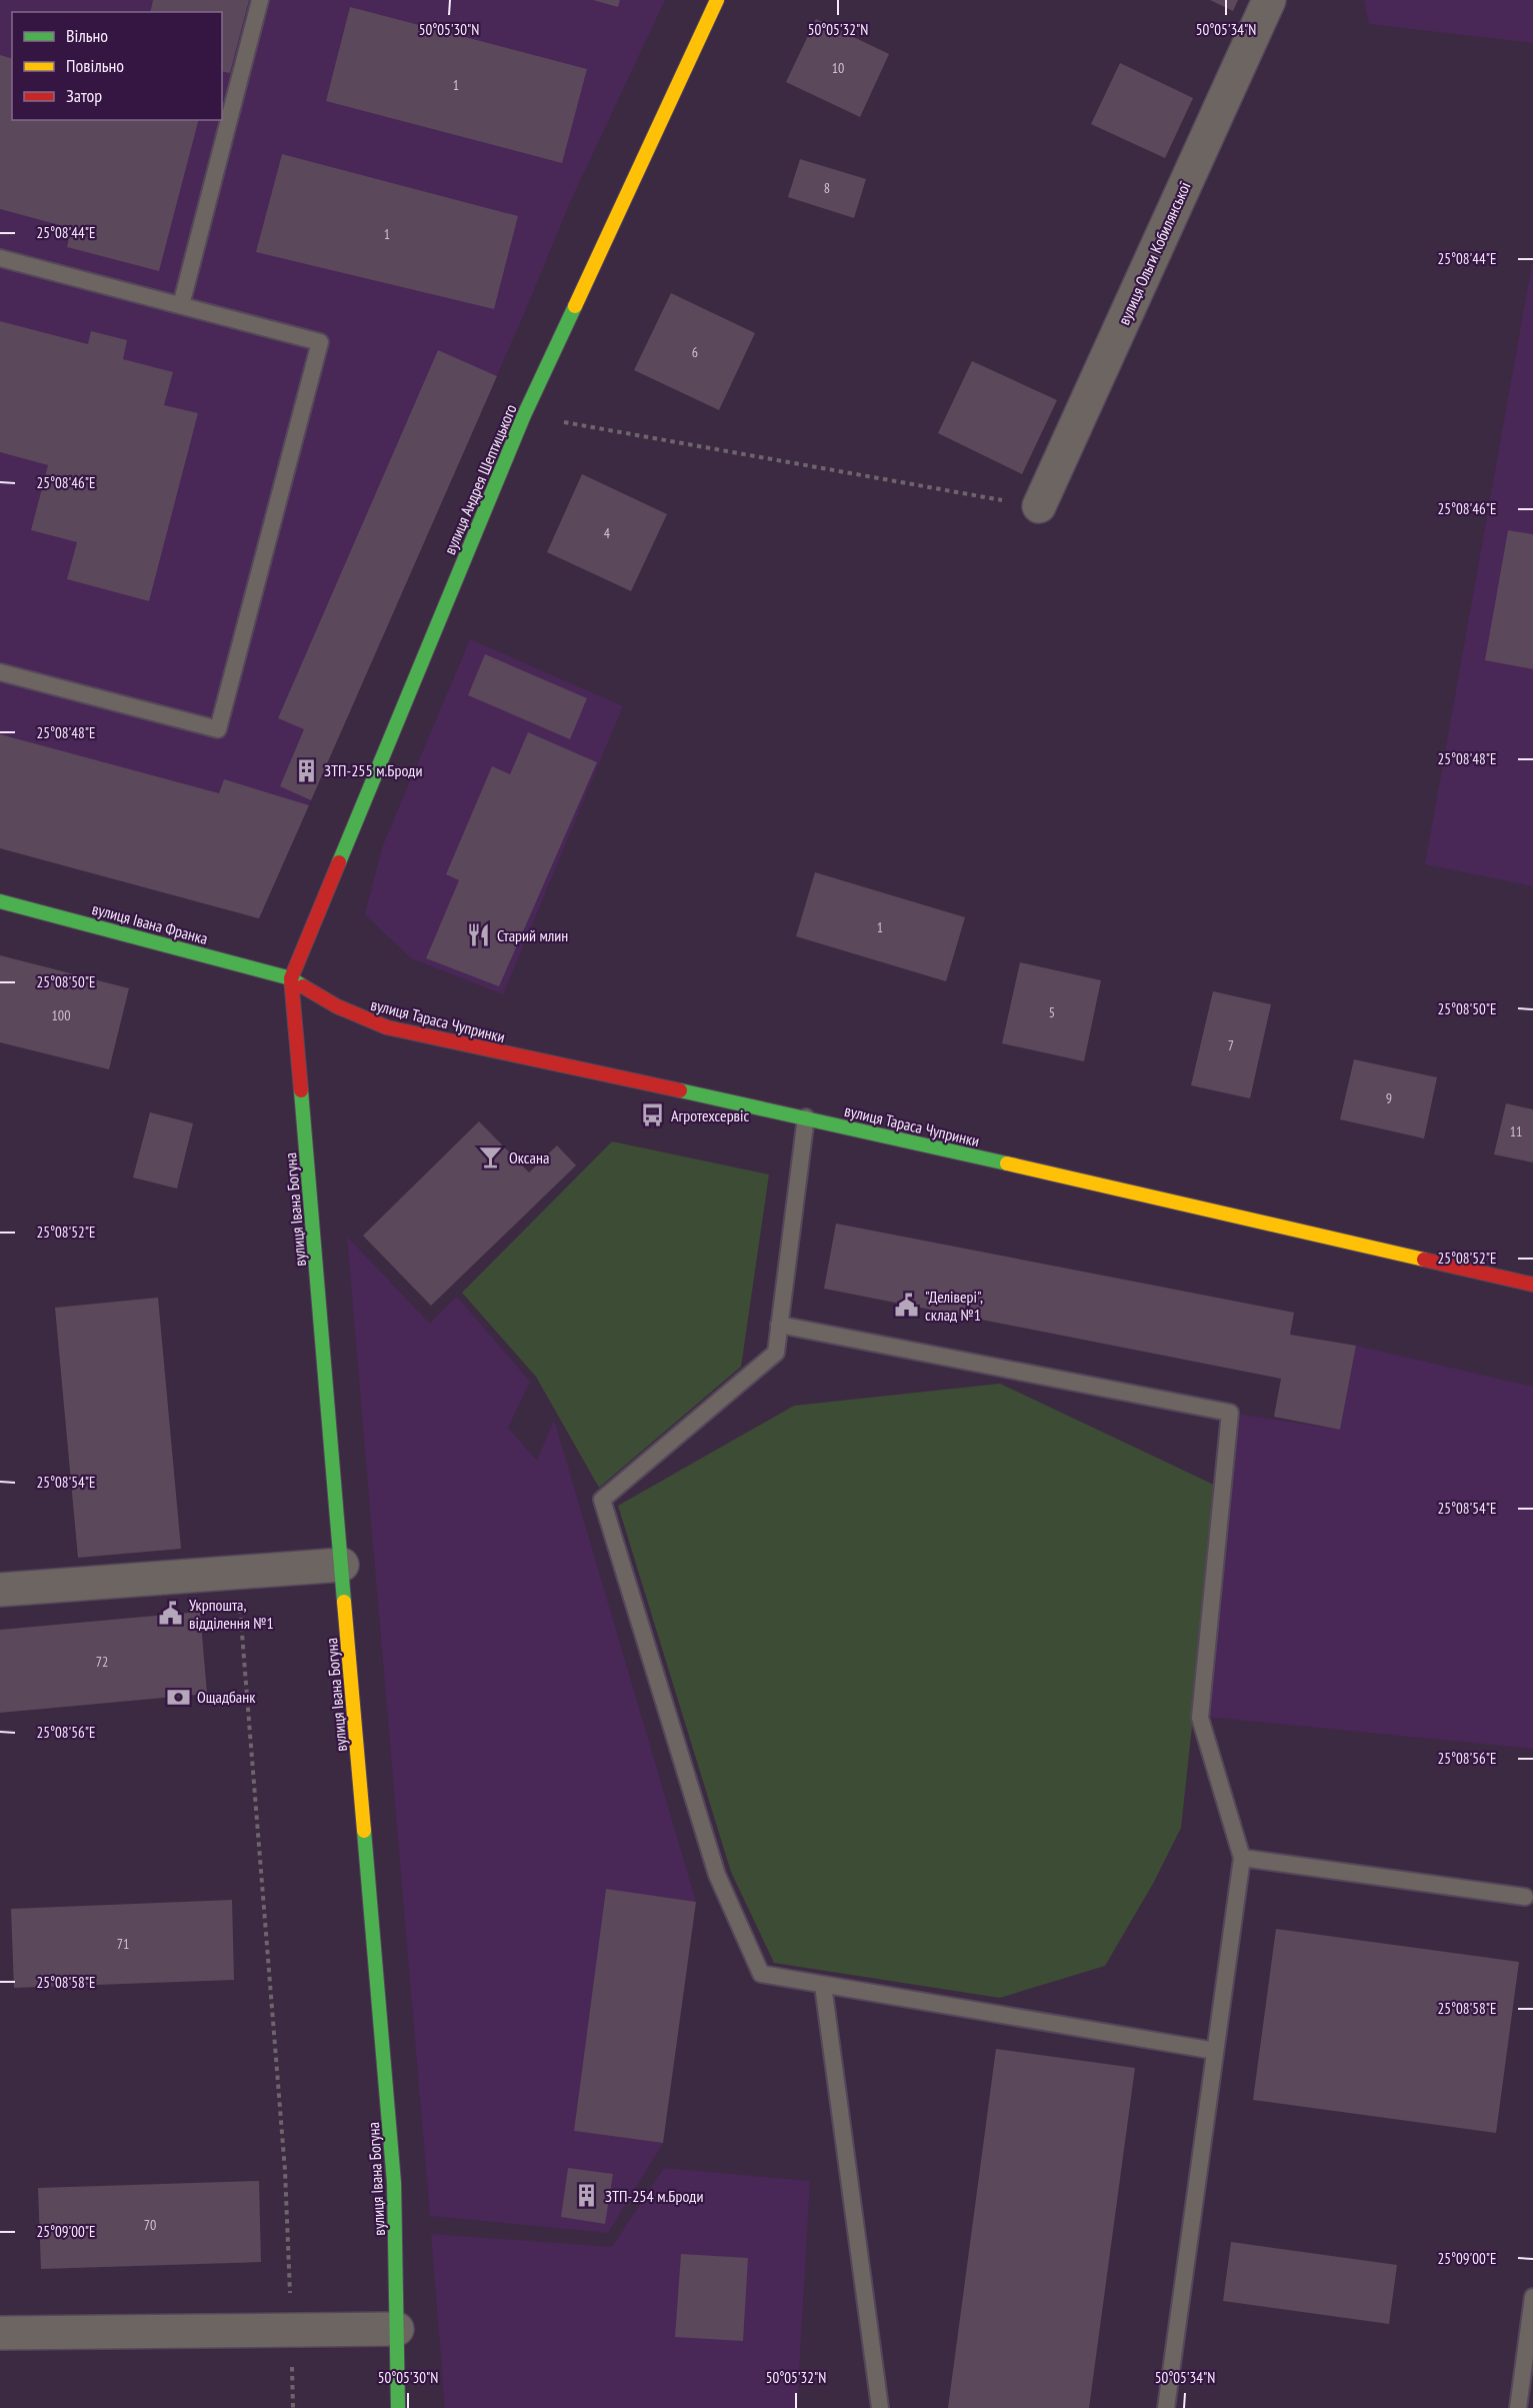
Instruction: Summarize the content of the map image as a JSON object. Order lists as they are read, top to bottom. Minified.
{"streets":{"main road":["вулиця Андрея Шептицького","вулиця Івана Франка","вулиця Тараса Чупринки","вулиця Івана Богуна"],"street":["вулиця Ольги Кобилянської"]},"crossings":[["вулиця Андрея Шептицького","вулиця Івана Франка"],["вулиця Андрея Шептицького","вулиця Тараса Чупринки"],["вулиця Андрея Шептицького","вулиця Івана Богуна"],["вулиця Івана Франка","вулиця Тараса Чупринки"],["вулиця Івана Франка","вулиця Івана Богуна"],["вулиця Тараса Чупринки","вулиця Івана Богуна"]],"places":{"building":["ЗТП-255 м.Броди","ЗТП-254 м.Броди"],"restaurant":["Старий млин"],"bus stop":["Агротехсервіс"],"bar":["Оксана"],"public building":["\"Делівері\", склад №1","Укрпошта, відділення №1"],"bank":["Ощадбанк"]},"house_numbers":["10","1","8","1","6","4","1","5","100","7","9","11","72","71","70"],"legend":["Вільно","Повільно","Затор"],"coordinates":["50°05'30\"N","50°05'32\"N","50°05'34\"N","25°08'44\"E","25°08'46\"E","25°08'48\"E","25°08'50\"E","25°08'52\"E","25°08'54\"E","25°08'56\"E","25°08'58\"E","25°09'00\"E"]}
